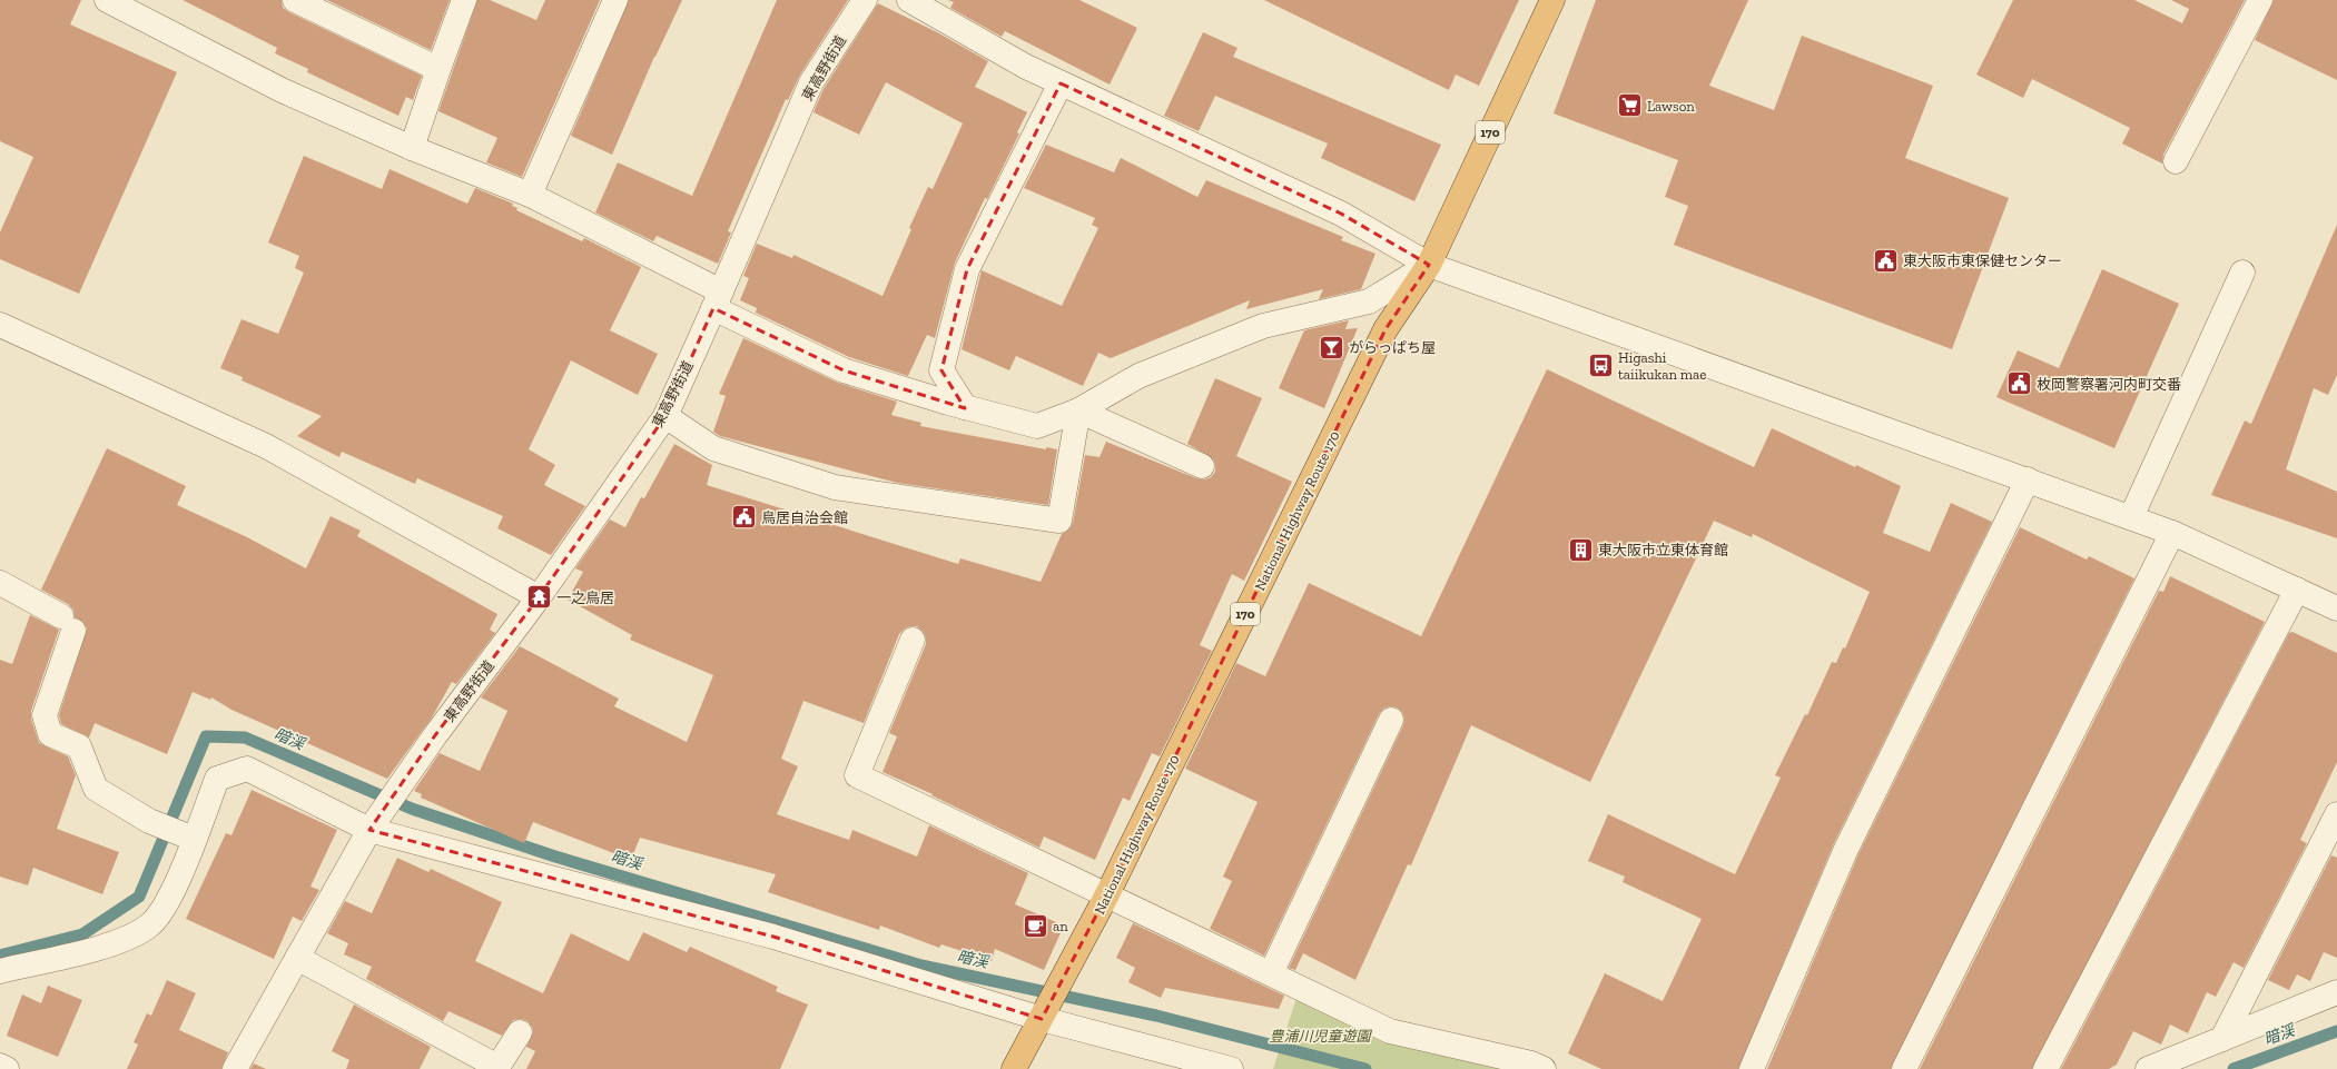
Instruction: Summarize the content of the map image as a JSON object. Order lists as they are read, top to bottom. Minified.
{"streets":{"highway":["170","National Highway Route 170"],"street":["東高野街道"]},"water":["暗渓"],"parks":["豊浦川児童遊園"],"places":{"supermarket":["Lawson"],"public building":["東大阪市東保健センター","枚岡警察署河内町交番","鳥居自治会館"],"bar":["がらっぱち屋"],"bus stop":["Higashi taiikukan mae"],"building":["東大阪市立東体育館"],"temple":["一之鳥居"],"cafe":["an"]}}
